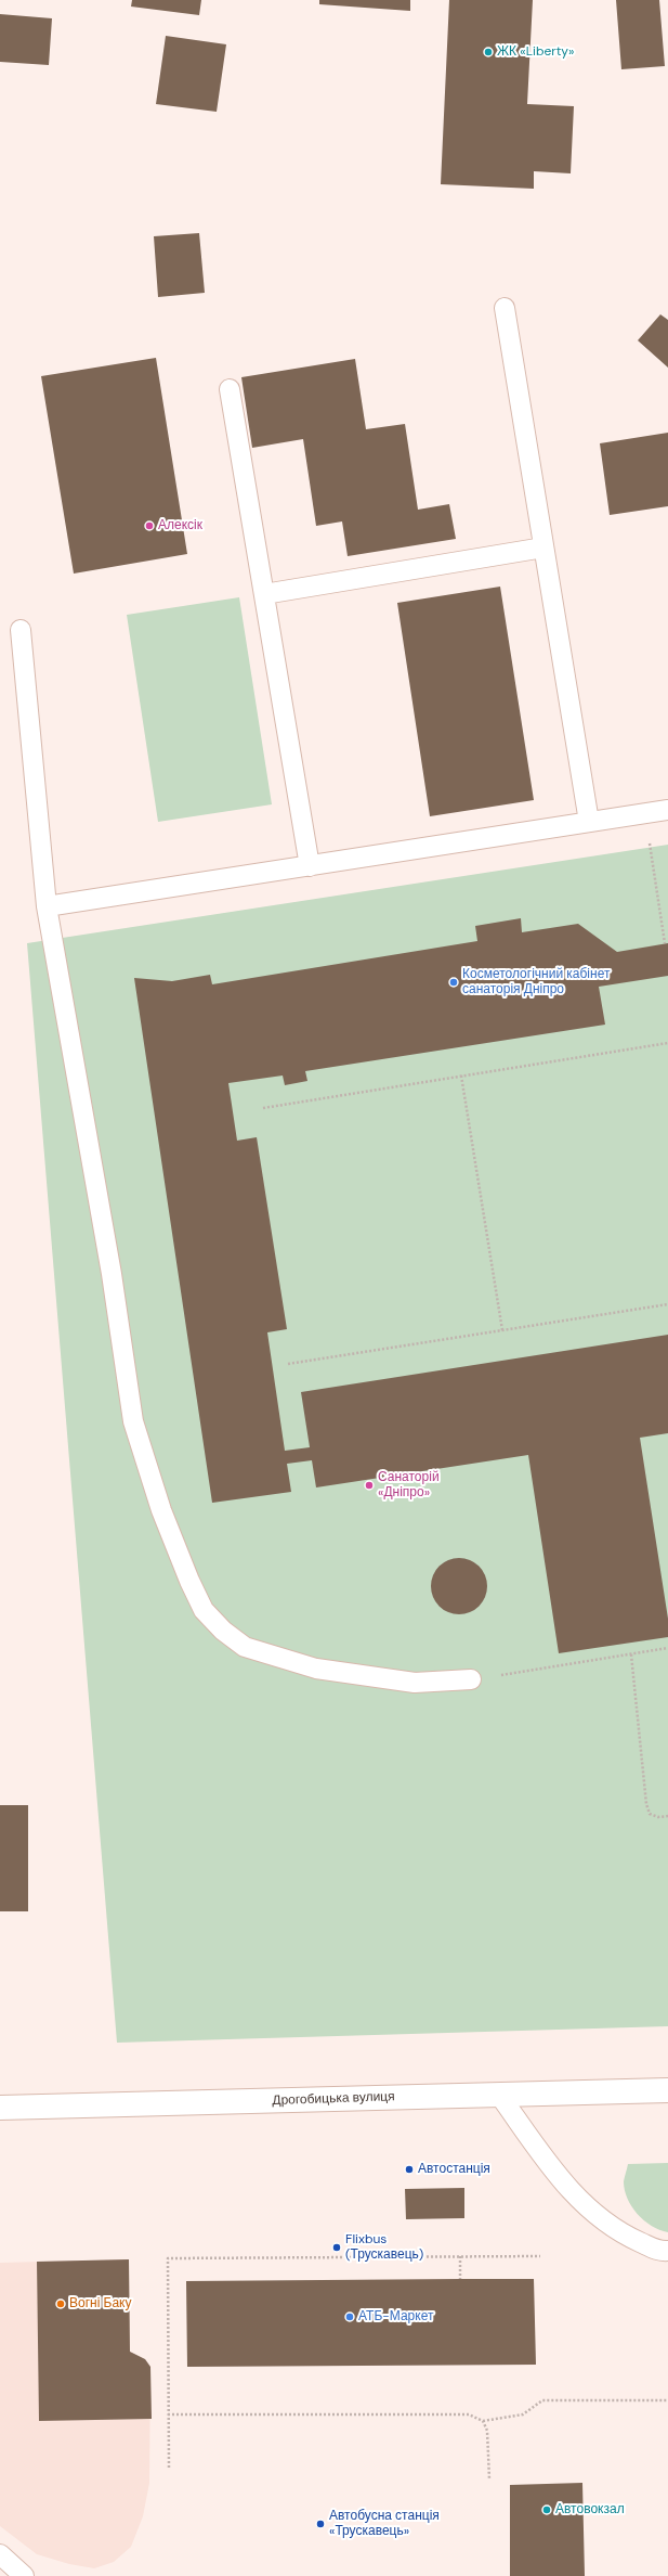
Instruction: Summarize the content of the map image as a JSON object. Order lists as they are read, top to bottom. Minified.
{"streets":{"main road":["Дрогобицька вулиця"]},"places":["ЖК «Liberty»","Алексік","Косметологічний кабінет санаторія Дніпро","Санаторій «Дніпро»","Автостанція","Flixbus (Трускавець)","Вогні Баку","АТБ-Маркет","Автовокзал","Автобусна станція «Трускавець»"]}
